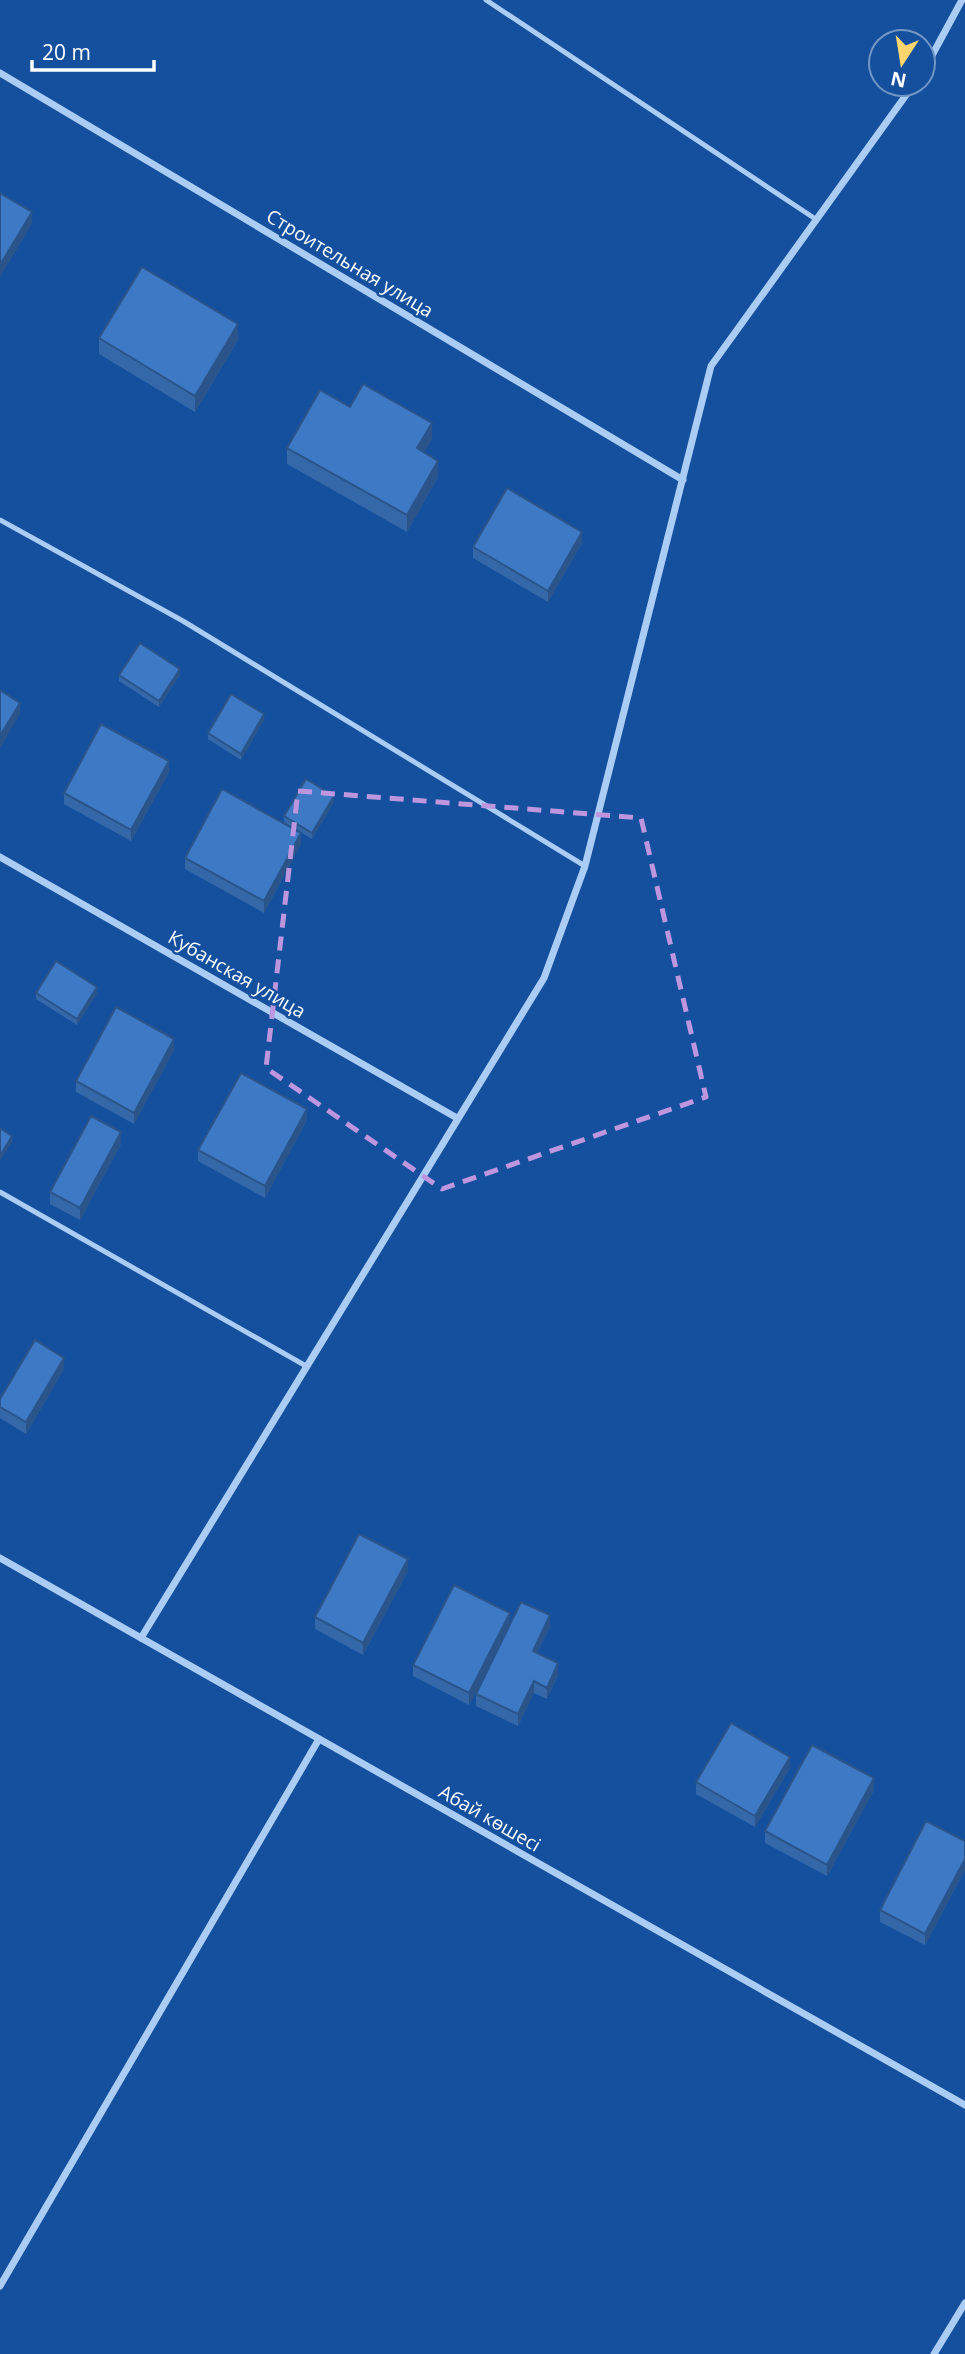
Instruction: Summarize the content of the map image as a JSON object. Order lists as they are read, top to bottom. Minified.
{"streets":{"street":["Строительная улица","Кубанская улица","Абай көшесі"]},"scale_bar":"20 m","north":"bottom"}
